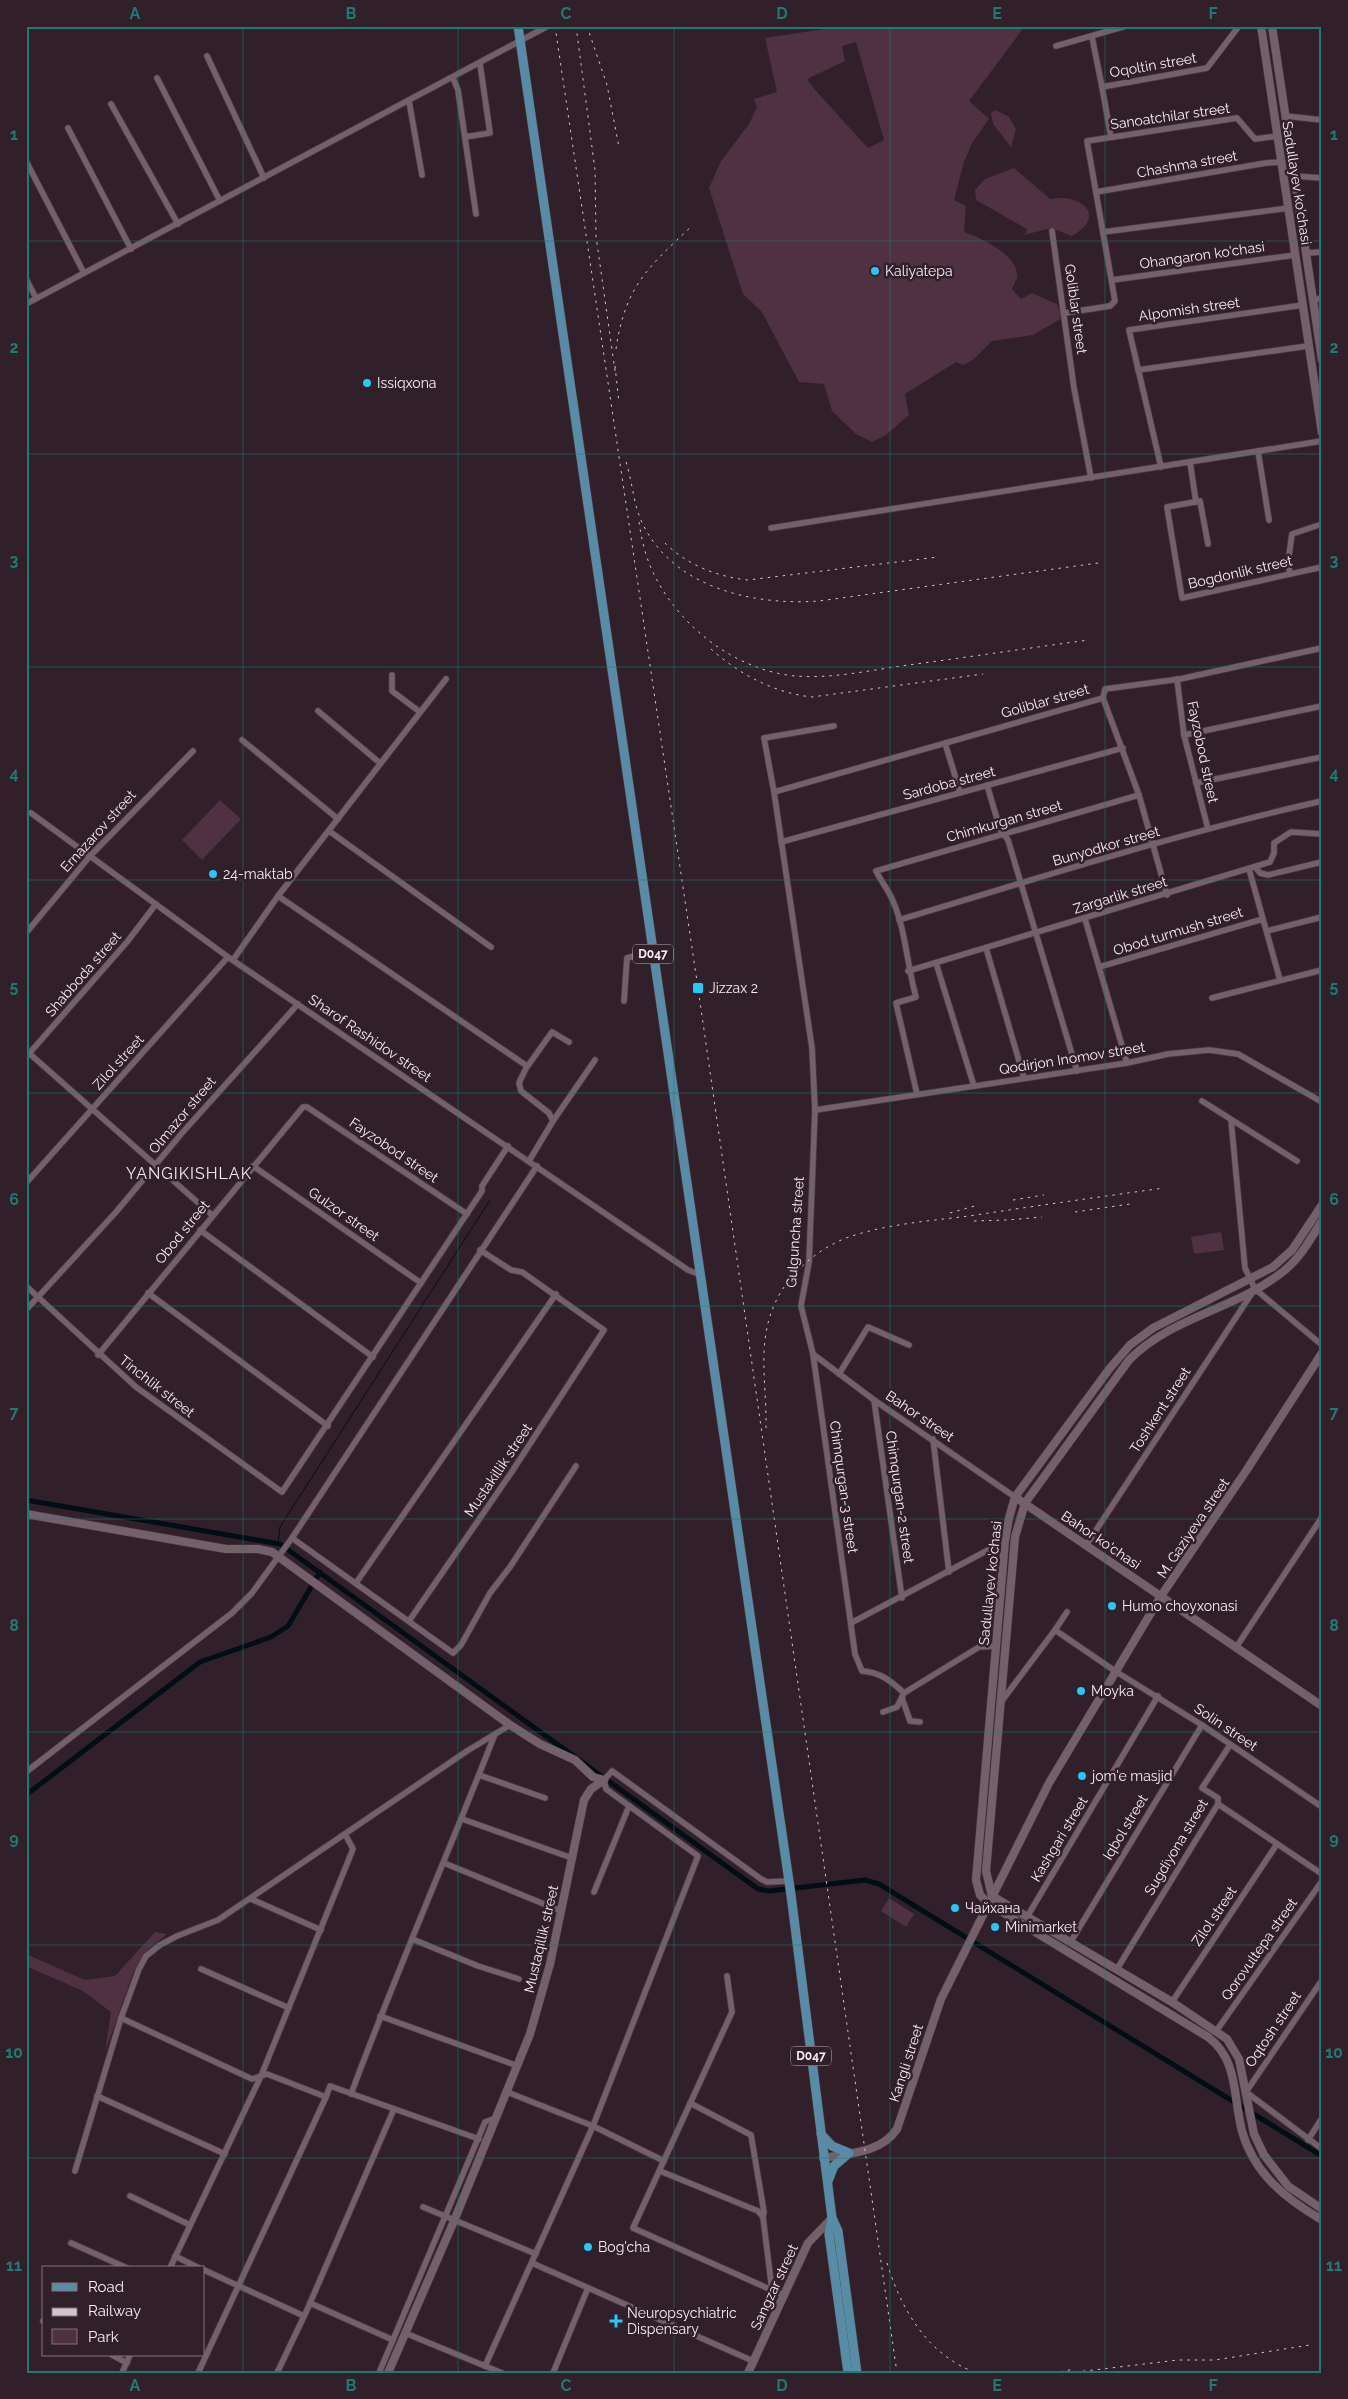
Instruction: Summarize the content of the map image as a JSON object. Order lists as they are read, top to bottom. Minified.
{"streets":{"main road":["Sadullayev ko'chasi","D047","M. Gaziyeva street","Bahor ko'chasi","Mustaqillik street","Kangli street","Sangzar street"],"street":["Oqoltin street","Sanoatchilar street","Chashma street","Ohangaron ko'chasi","Goliblar street","Alpomish street","Bogdonlik street","Fayzobod street","Sardoba street","Chimkurgan street","Ernazarov street","Bunyodkor street","Zargarlik street","Obod turmush street","Shabboda street","Sharof Rashidov street","Qodirjon Inomov street","Zilol street","Olmazor street","Gulzor street","Obod street","Gulguncha street","Tinchlik street","Toshkent street","Bahor street","Mustakillik street","Chimqurgan-3 street","Chimqurgan-2 street","Solin street","Iqbol street","Kashgari street","Sugdiyona street","Qorovultepa street","Oqtosh street"]},"crossings":[["Sanoatchilar street","Chashma street"],["Sanoatchilar street","Sadullayev ko'chasi"],["Chashma street","Sadullayev ko'chasi"],["Sadullayev ko'chasi","Ohangaron ko'chasi"],["Sadullayev ko'chasi","Alpomish street"],["Sadullayev ko'chasi","Bahor street"],["Sadullayev ko'chasi","M. Gaziyeva street"],["Sadullayev ko'chasi","Bahor ko'chasi"],["Goliblar street","Fayzobod street"],["Goliblar street","Gulguncha street"],["Fayzobod street","Bunyodkor street"],["Fayzobod street","Obod street"],["Sardoba street","Gulguncha street"],["Chimkurgan street","Bunyodkor street"],["Ernazarov street","Sharof Rashidov street"],["D047","Sharof Rashidov street"],["D047","Mustaqillik street"],["D047","Kangli street"],["D047","Sangzar street"],["Shabboda street","Sharof Rashidov street"],["Sharof Rashidov street","Zilol street"],["Sharof Rashidov street","Olmazor street"],["Qodirjon Inomov street","Gulguncha street"],["Olmazor street","Tinchlik street"],["Gulzor street","Obod street"],["Obod street","Tinchlik street"],["Gulguncha street","Bahor street"],["Gulguncha street","Chimqurgan-3 street"],["Toshkent street","Bahor ko'chasi"],["Bahor street","Chimqurgan-3 street"],["Bahor street","Chimqurgan-2 street"],["Bahor street","Bahor ko'chasi"],["M. Gaziyeva street","Bahor ko'chasi"],["M. Gaziyeva street","Solin street"],["M. Gaziyeva street","Kangli street"],["Solin street","Iqbol street"],["Solin street","Kashgari street"],["Solin street","Sugdiyona street"]],"districts":["YANGIKISHLAK"],"places":{"other":["Kaliyatepa","Issiqxona","24-maktab","Humo choyxonasi","Moyka","jom'e masjid","Чайхана","Minimarket","Bog'cha"],"transit":["Jizzax 2"],"health":["Neuropsychiatric Dispensary"]},"legend":["Road","Railway","Park"],"grid":{"columns":["A","B","C","D","E","F"],"rows":["1","2","3","4","5","6","7","8","9","10","11"]}}
